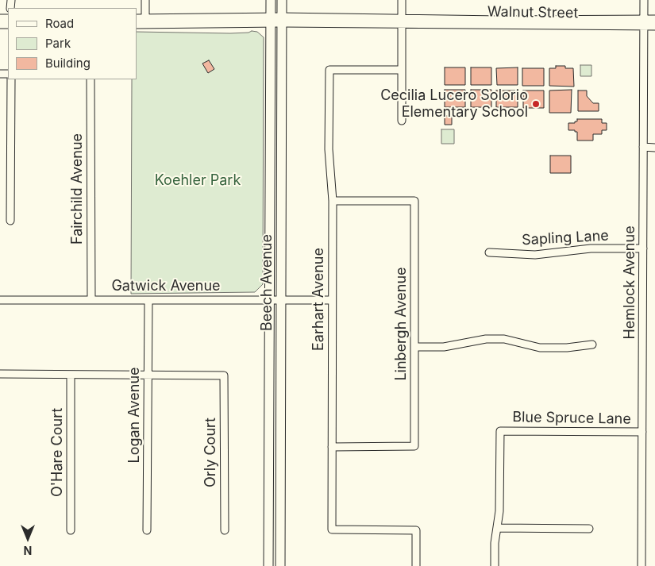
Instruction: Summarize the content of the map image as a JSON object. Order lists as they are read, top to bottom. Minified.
{"streets":{"main road":["Beech Avenue"],"street":["Walnut Street","Fairchild Avenue","Sapling Lane","Hemlock Avenue","Gatwick Avenue","Earhart Avenue","Linbergh Avenue","Logan Avenue","Blue Spruce Lane","O'Hare Court","Orly Court"]},"crossings":[["Walnut Street","Beech Avenue"],["Walnut Street","Hemlock Avenue"],["Fairchild Avenue","Gatwick Avenue"],["Sapling Lane","Hemlock Avenue"],["Beech Avenue","Gatwick Avenue"],["Hemlock Avenue","Blue Spruce Lane"],["Gatwick Avenue","Earhart Avenue"],["Gatwick Avenue","Logan Avenue"],["Earhart Avenue","Linbergh Avenue"],["Logan Avenue","Orly Court"]],"parks":["Koehler Park"],"places":["Cecilia Lucero Solorio Elementary School"],"legend":["Road","Park","Building"],"north":"bottom"}
